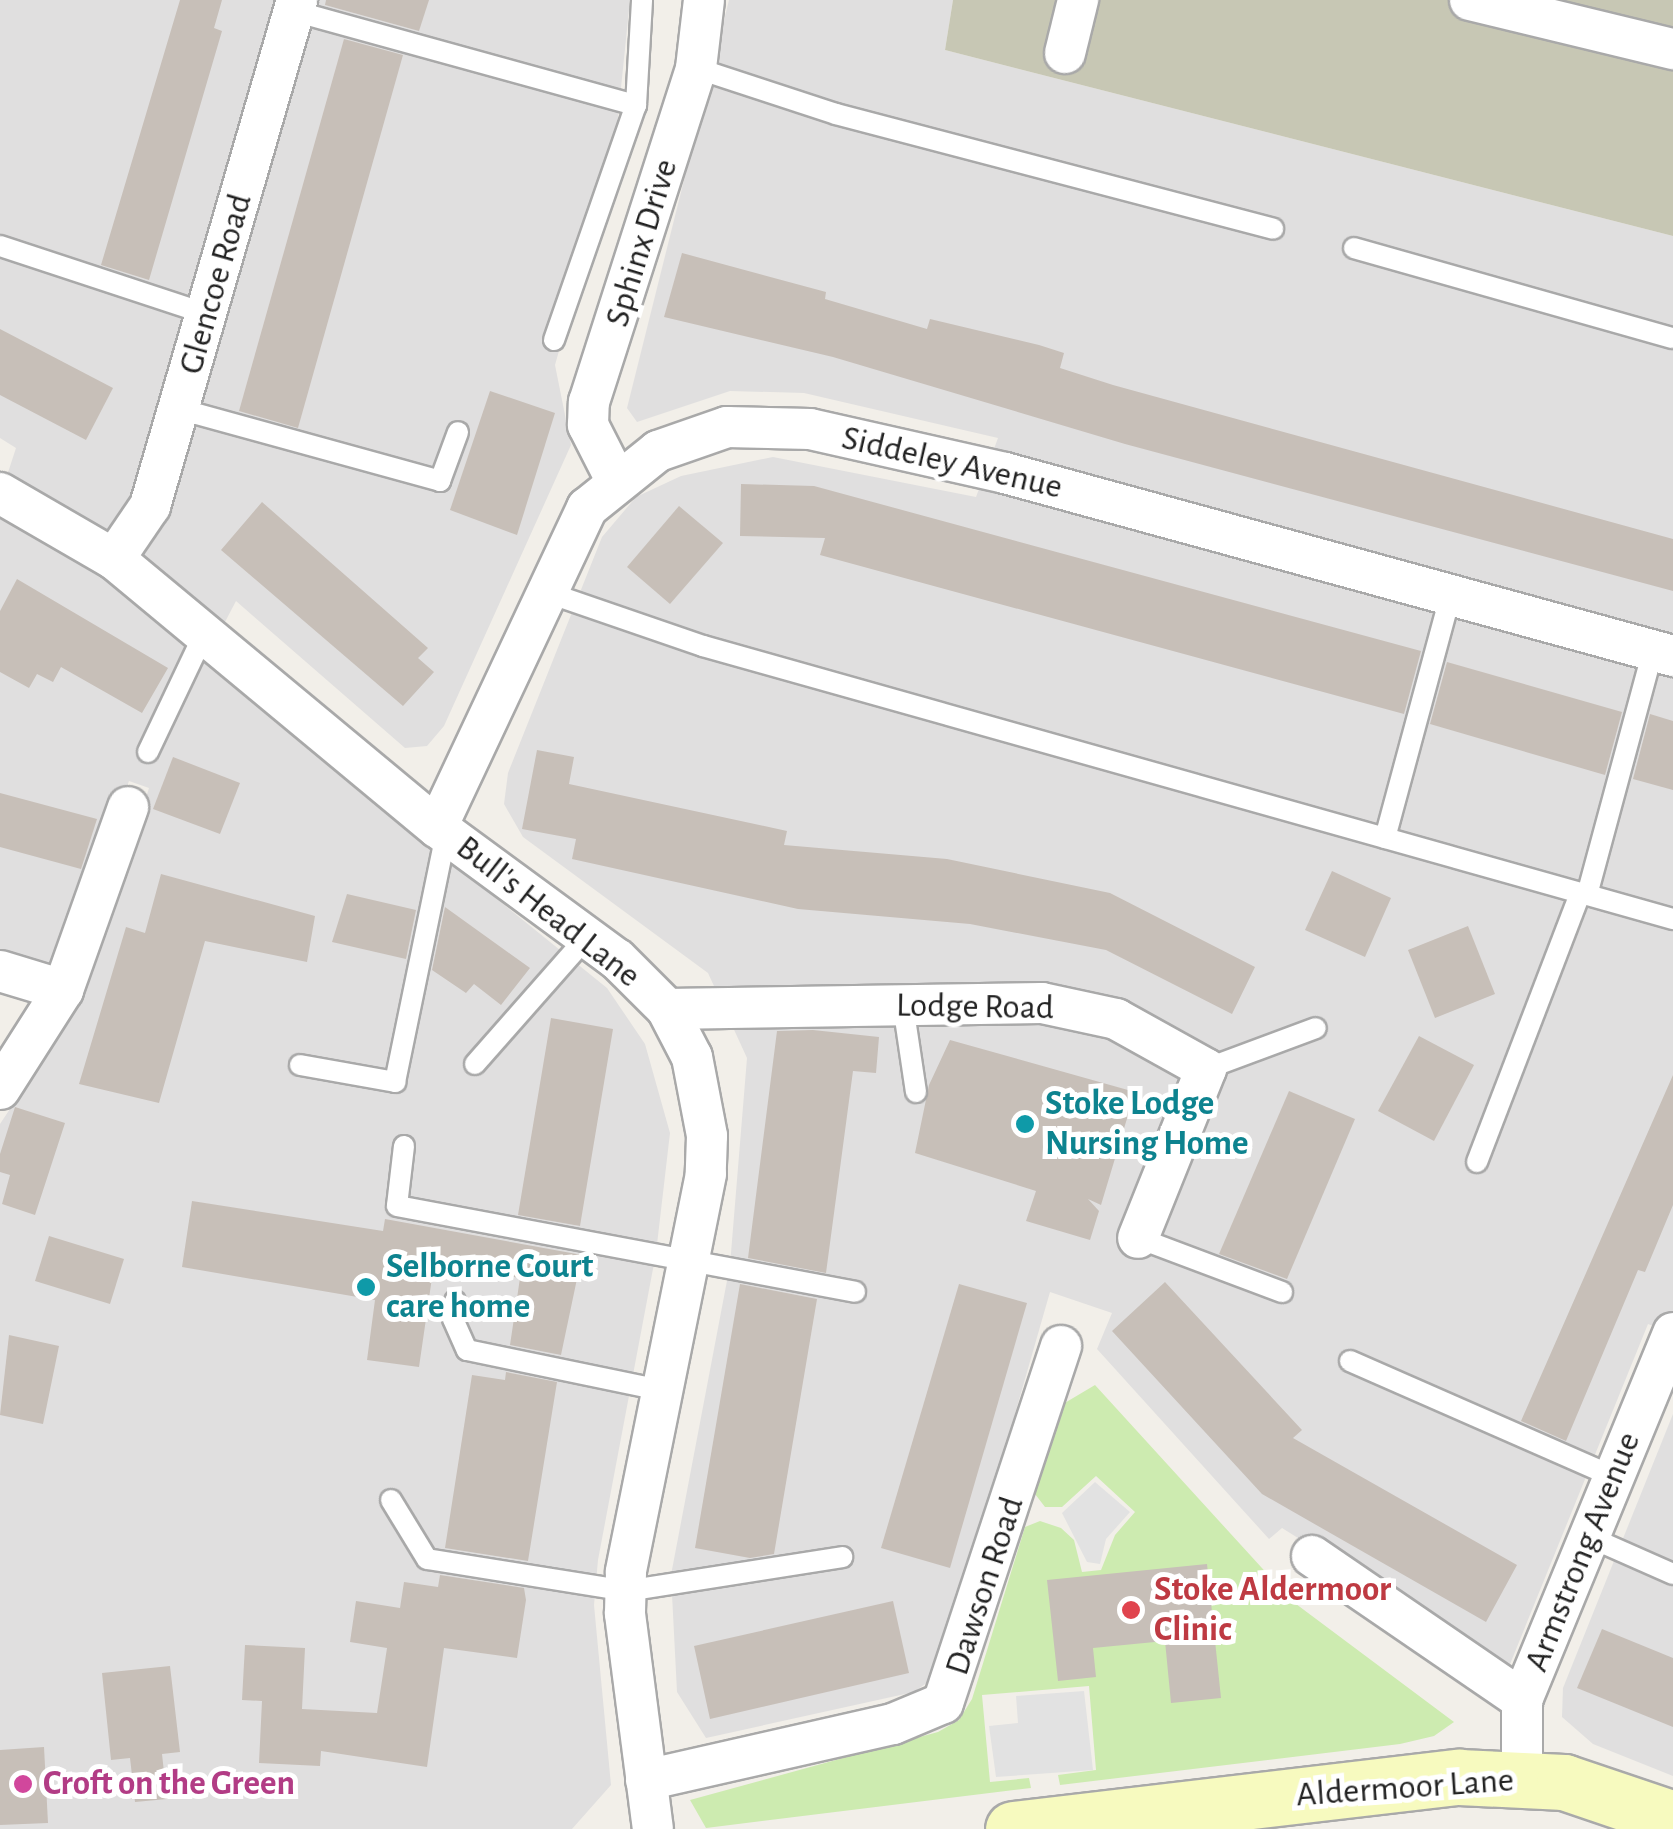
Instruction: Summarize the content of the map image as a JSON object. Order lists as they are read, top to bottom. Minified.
{"streets":{"street":["Sphinx Drive","Glencoe Road","Siddeley Avenue","Bull's Head Lane","Lodge Road","Armstrong Avenue","Dawson Road","Aldermoor Lane"]},"crossings":[["Sphinx Drive","Siddeley Avenue"],["Glencoe Road","Bull's Head Lane"],["Siddeley Avenue","Bull's Head Lane"],["Bull's Head Lane","Lodge Road"],["Bull's Head Lane","Dawson Road"],["Armstrong Avenue","Aldermoor Lane"]],"places":["Stoke Lodge Nursing Home","Selborne Court care home","Stoke Aldermoor Clinic","Croft on the Green"]}
